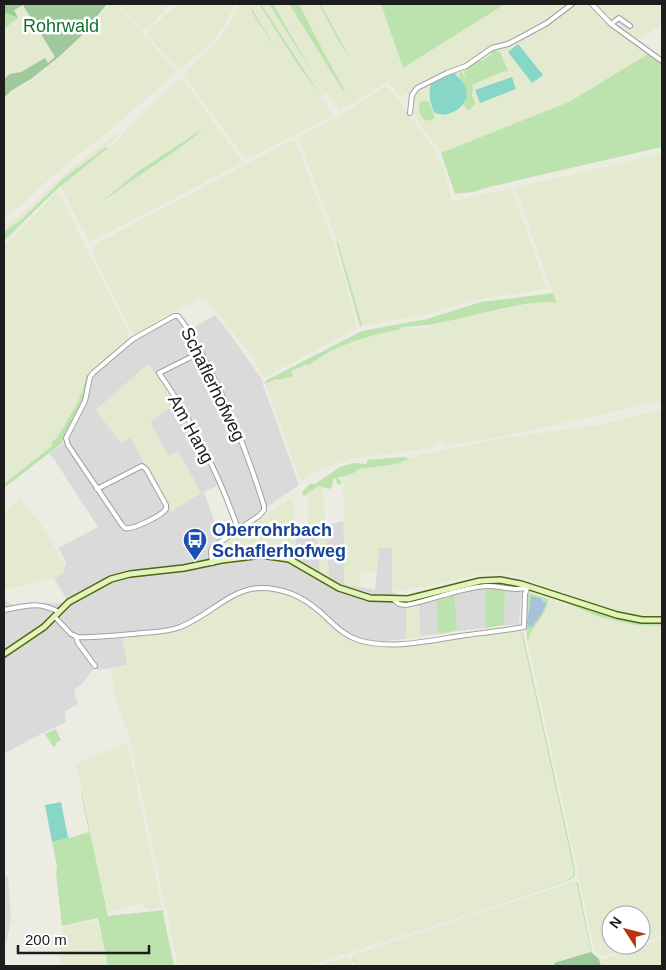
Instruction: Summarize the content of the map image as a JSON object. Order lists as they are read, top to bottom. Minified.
{"streets":{"street":["Schaflerhofweg","Am Hang"]},"crossings":[["Schaflerhofweg","Am Hang"]],"parks":["Rohrwald"],"places":{"bus stop":["Oberrohrbach Schaflerhofweg"]},"scale_bar":"200 m","north":"top left"}
